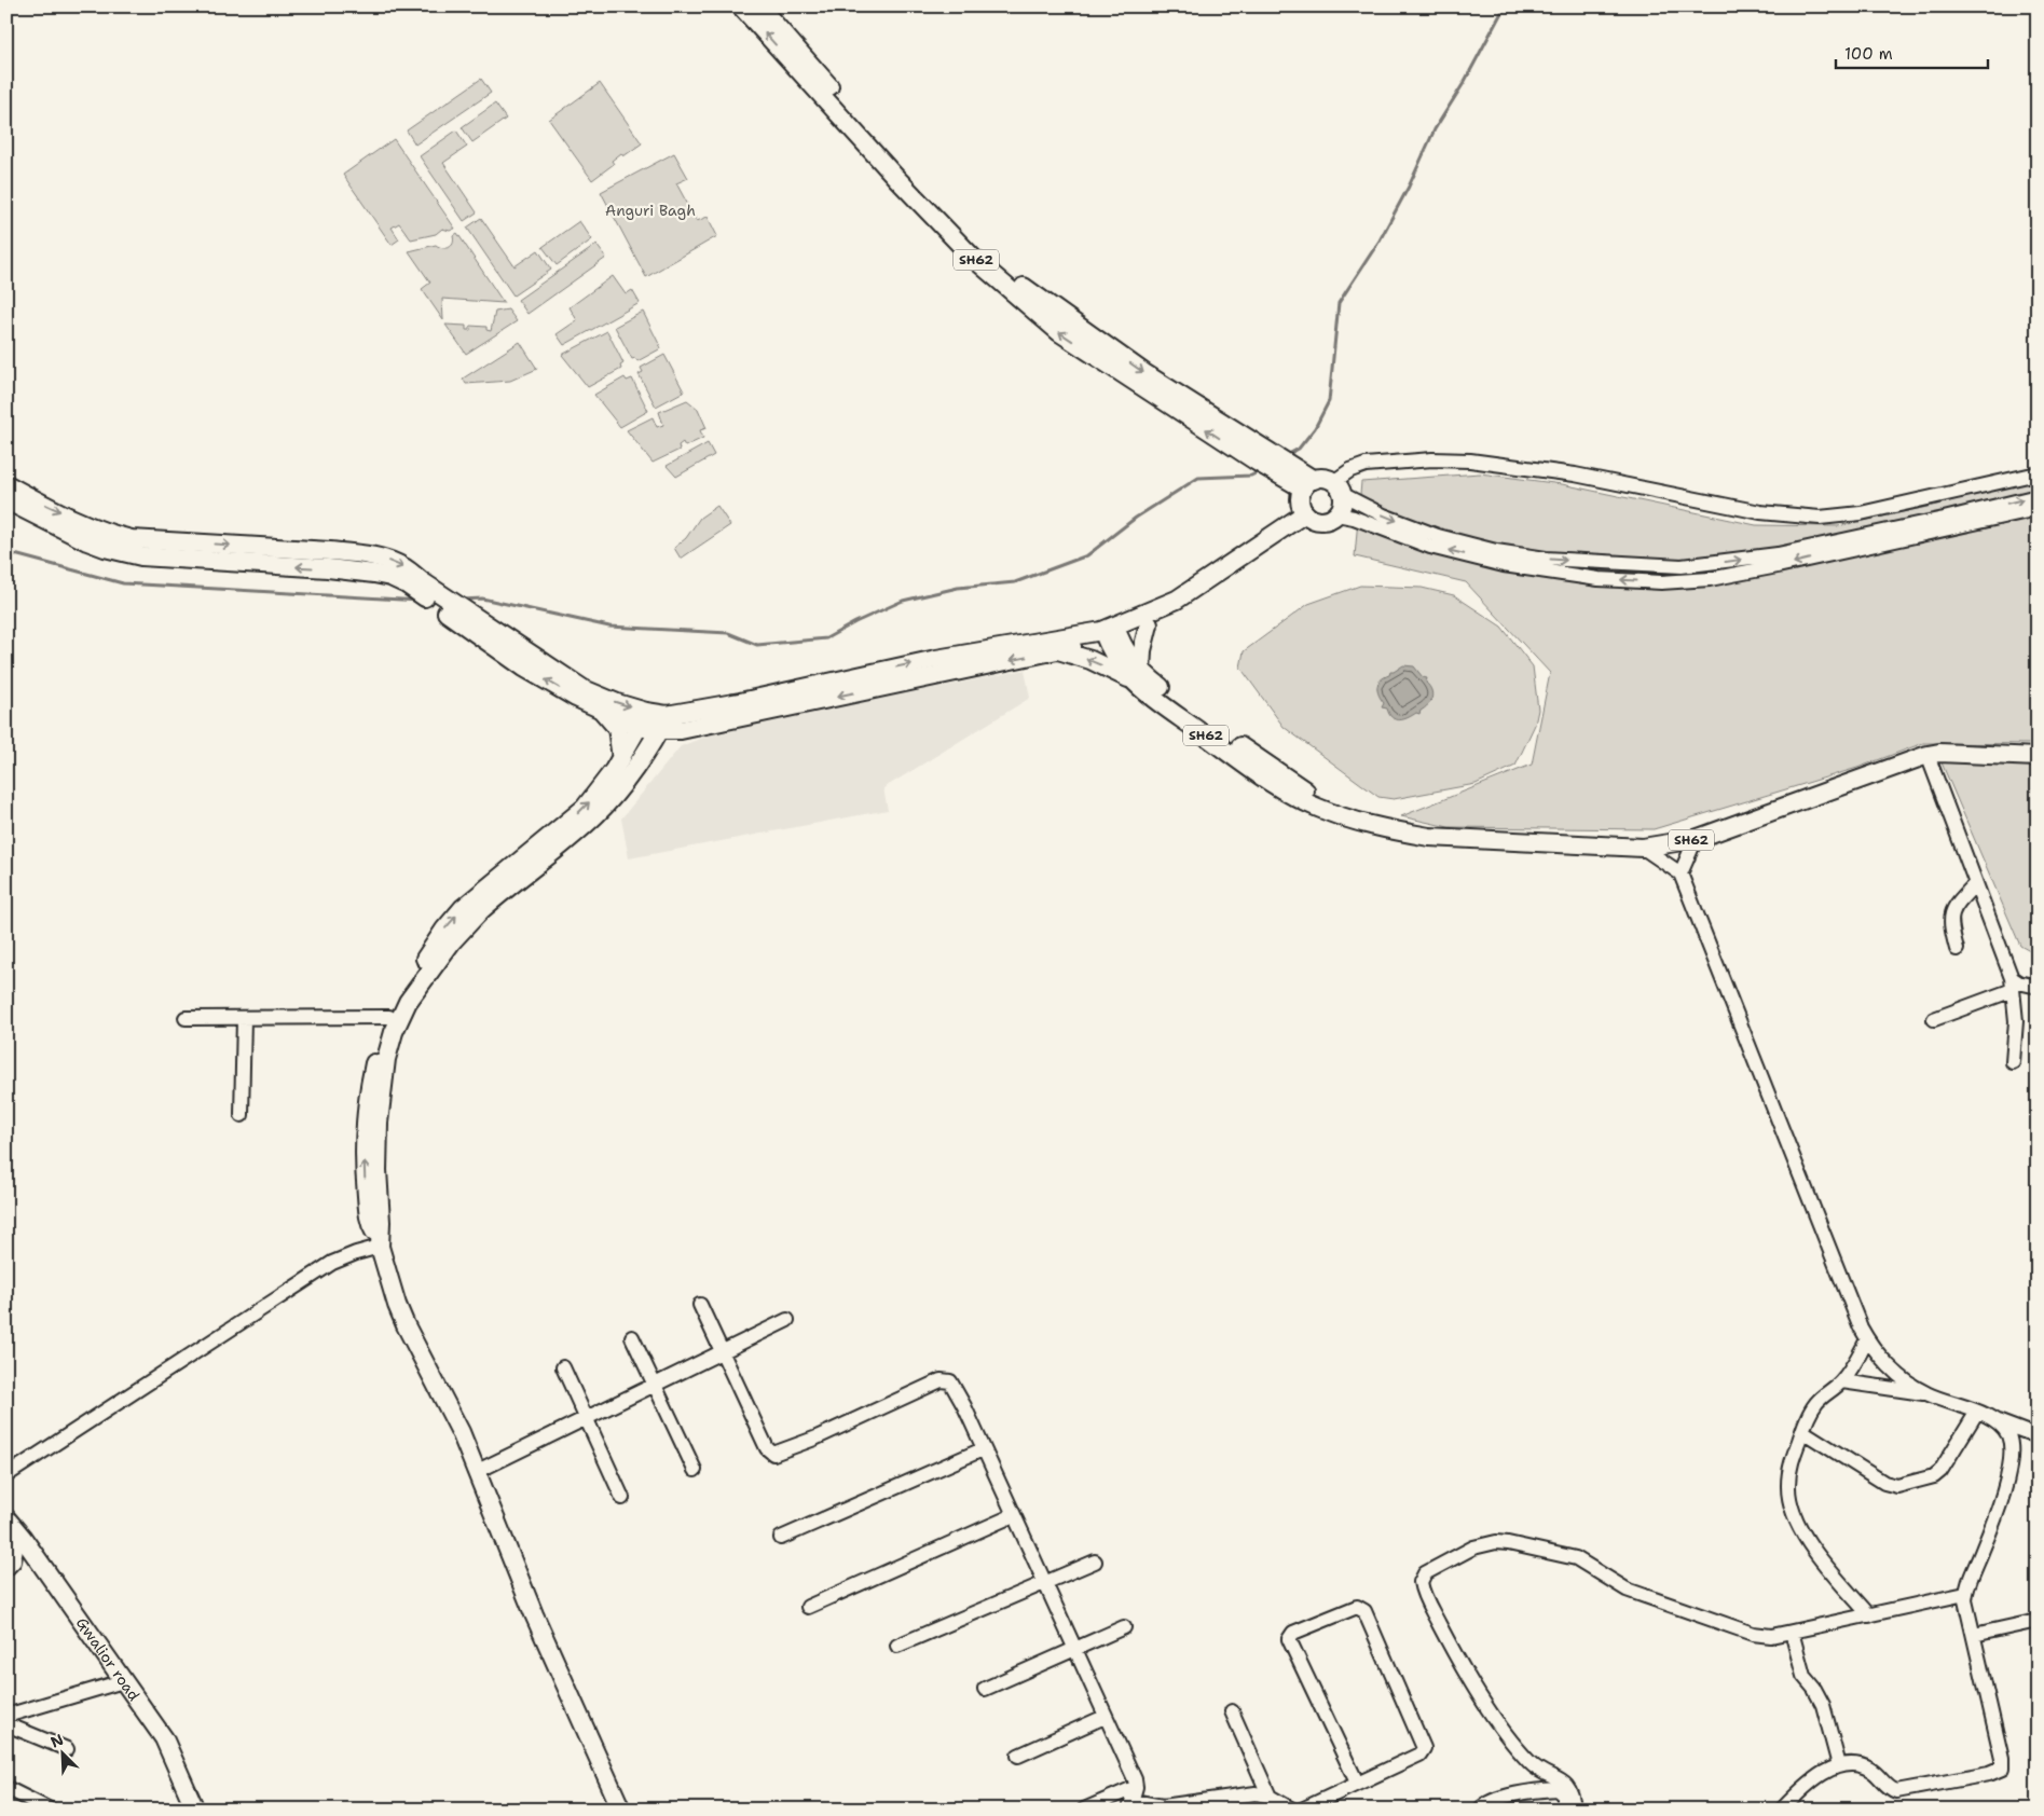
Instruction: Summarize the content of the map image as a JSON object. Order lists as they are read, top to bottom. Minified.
{"streets":{"main road":["SH62","Gwalior road"]},"parks":["Anguri Bagh"],"scale_bar":"100 m","north":"top left"}
